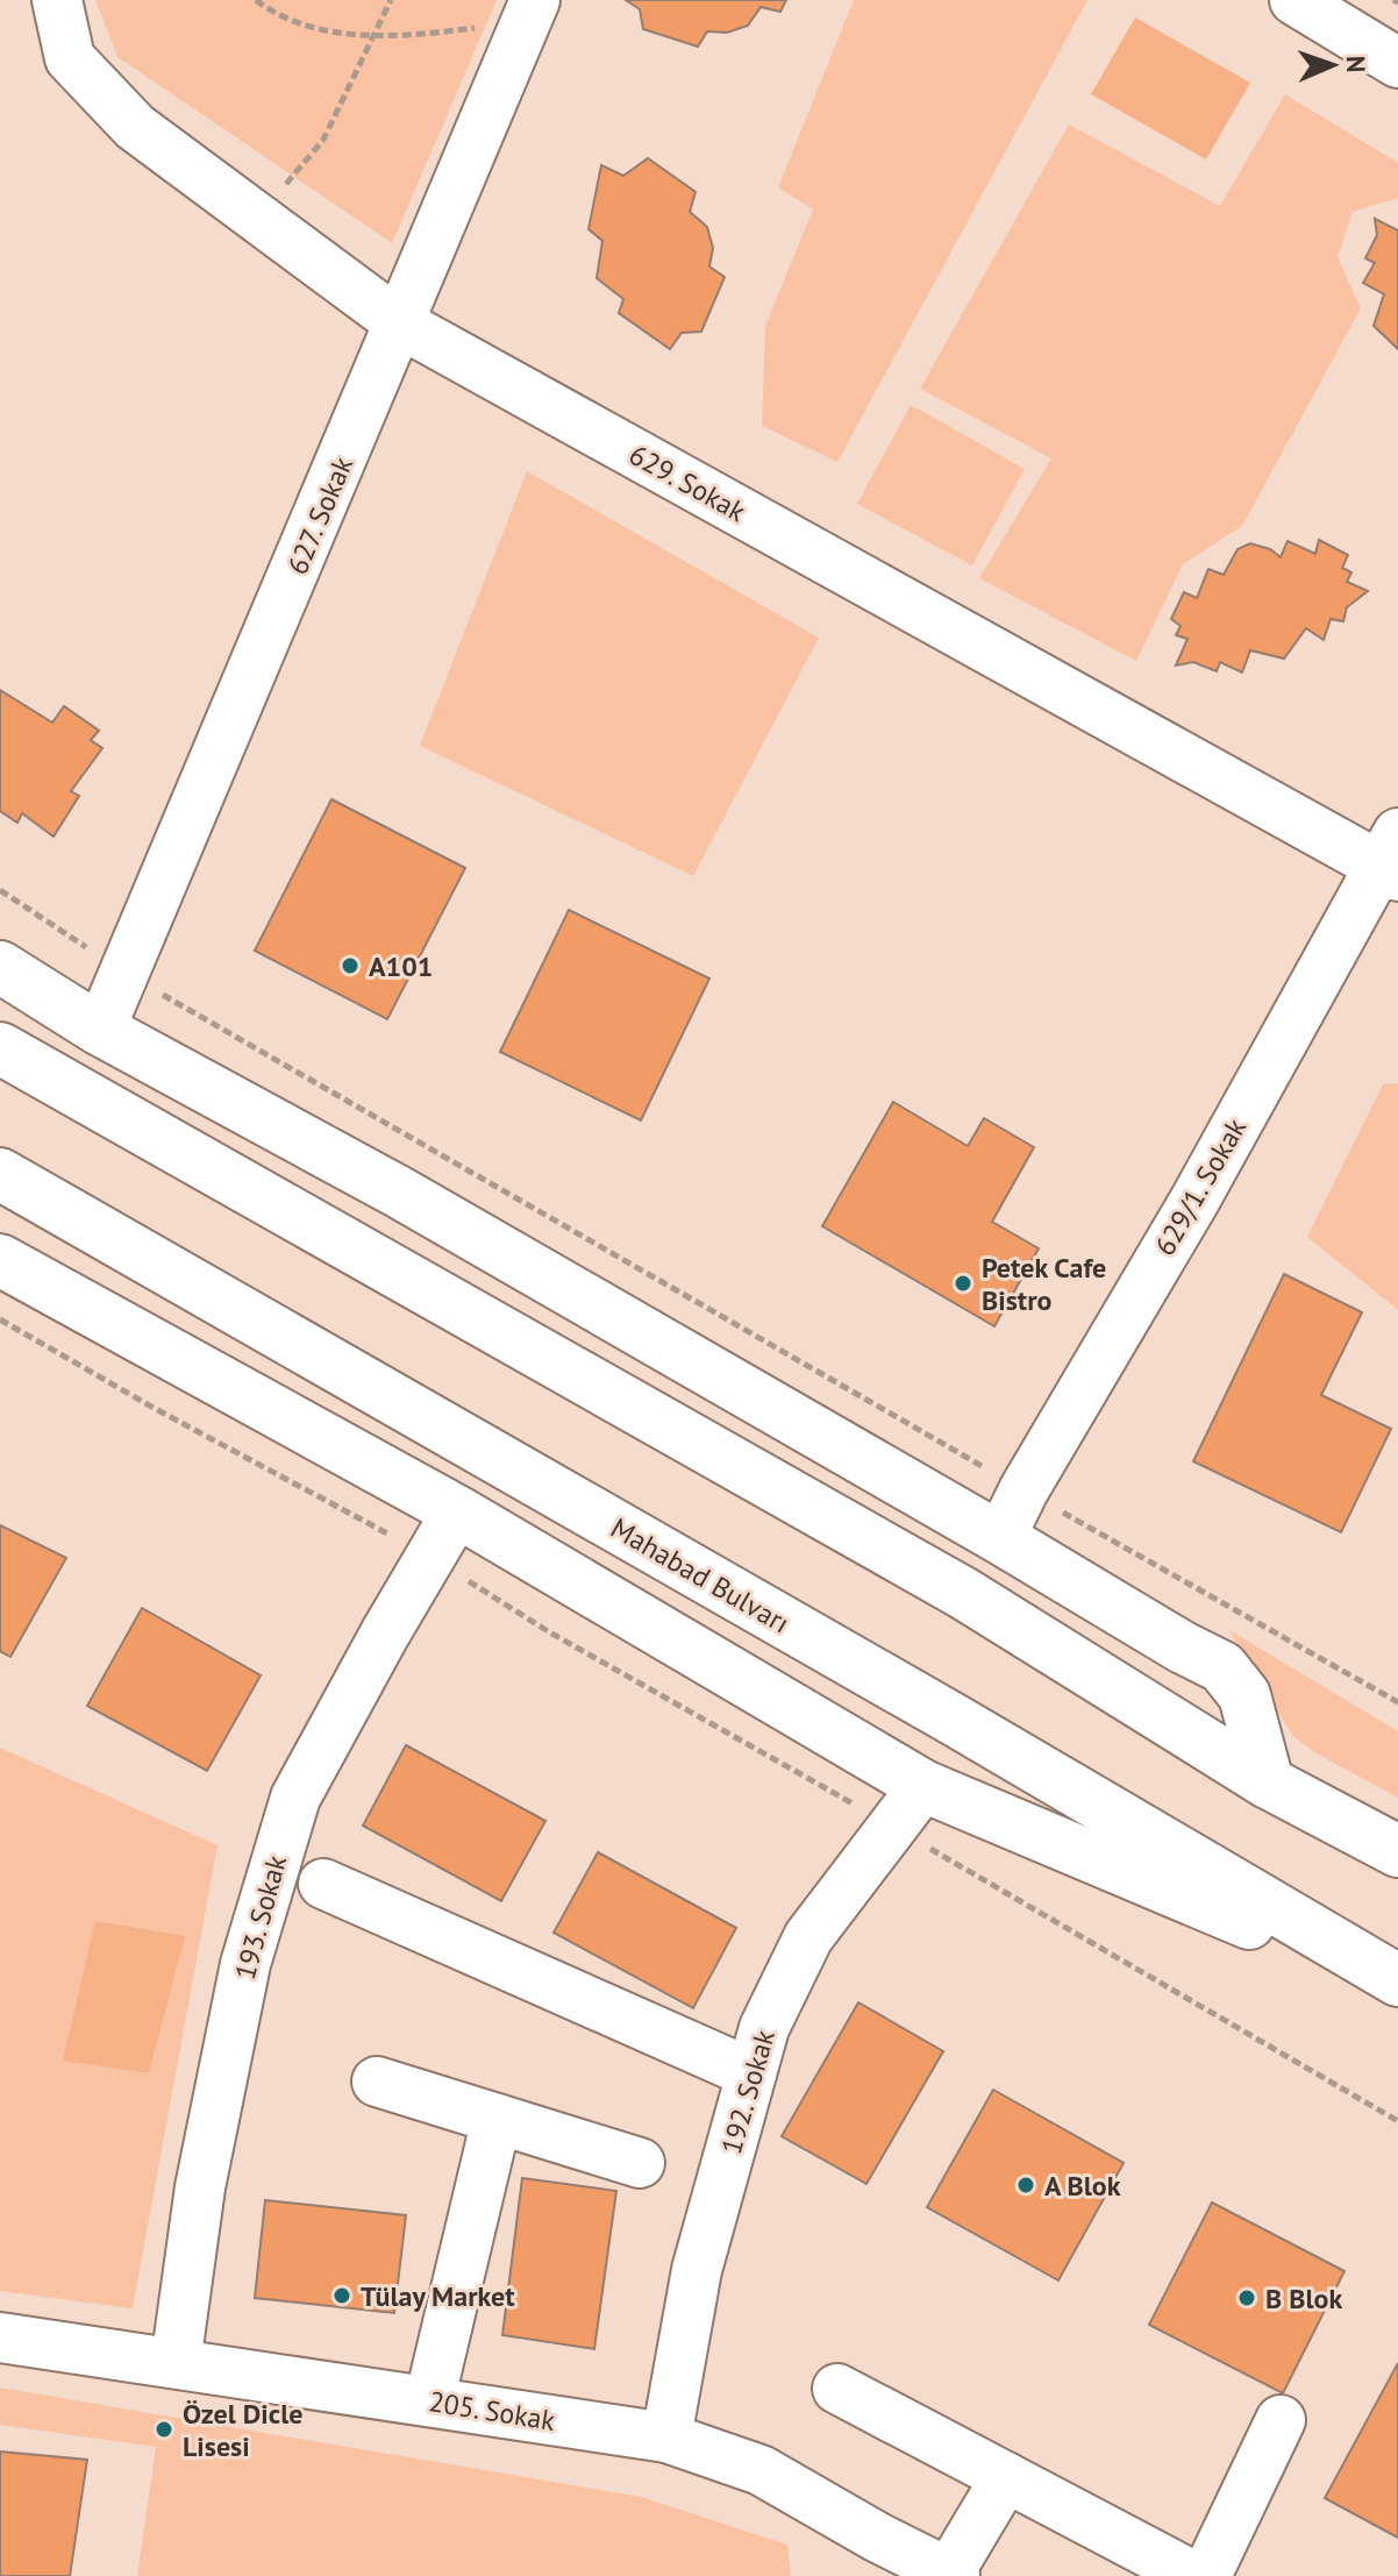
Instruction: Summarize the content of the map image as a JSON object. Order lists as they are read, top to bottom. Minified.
{"streets":{"main road":["Mahabad Bulvarı"],"street":["629. Sokak","627. Sokak","629/1. Sokak","193. Sokak","192. Sokak","205. Sokak"]},"crossings":[["629. Sokak","627. Sokak"],["629. Sokak","629/1. Sokak"],["193. Sokak","205. Sokak"],["192. Sokak","205. Sokak"]],"places":["A101","Petek Cafe Bistro","A Blok","Tülay Market","B Blok","Özel Dicle Lisesi"],"north":"right"}
